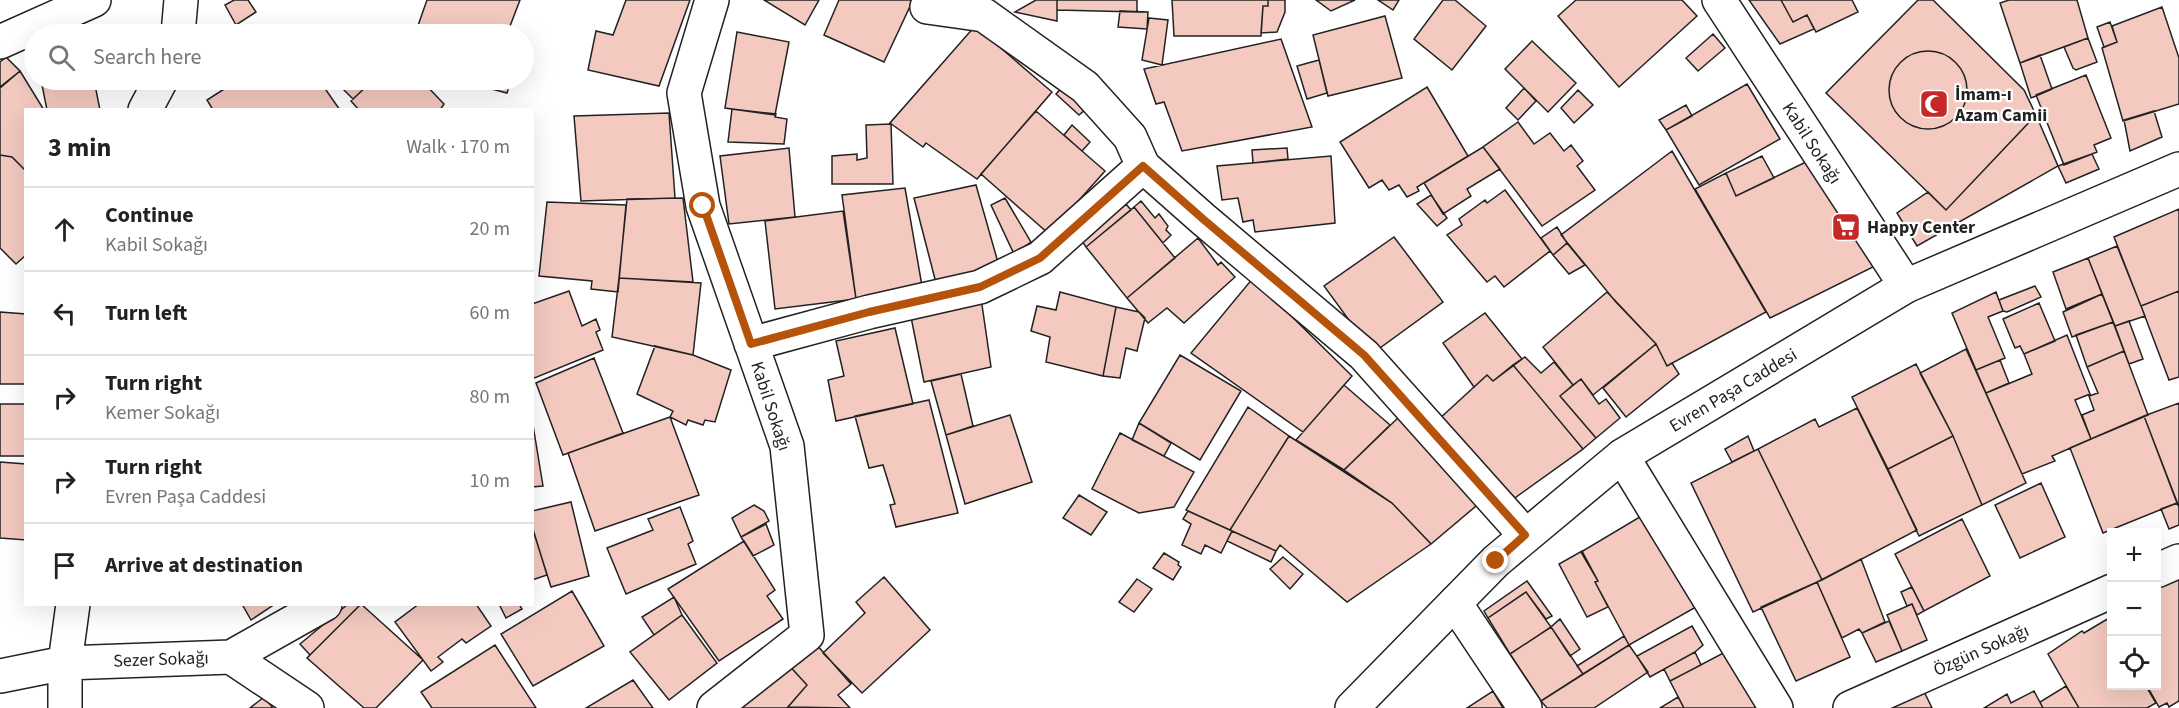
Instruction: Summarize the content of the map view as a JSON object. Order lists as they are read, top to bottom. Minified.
{"streets":{"street":["Kabil Sokağı","Evren Paşa Caddesi","Özgün Sokağı","Sezer Sokağı"]},"crossings":[["Kabil Sokağı","Evren Paşa Caddesi"]],"places":{"mosque":["İmam-ı Azam Camii"],"supermarket":["Happy Center"]},"page":{"search":"Search here","heading":["3 min","Walk · 170 m"],"list":[["Continue","Kabil Sokağı","20 m"],["Turn left","60 m"],["Turn right","Kemer Sokağı","80 m"],["Turn right","Evren Paşa Caddesi","10 m"],"Arrive at destination"],"map_buttons":["+","−"]}}
